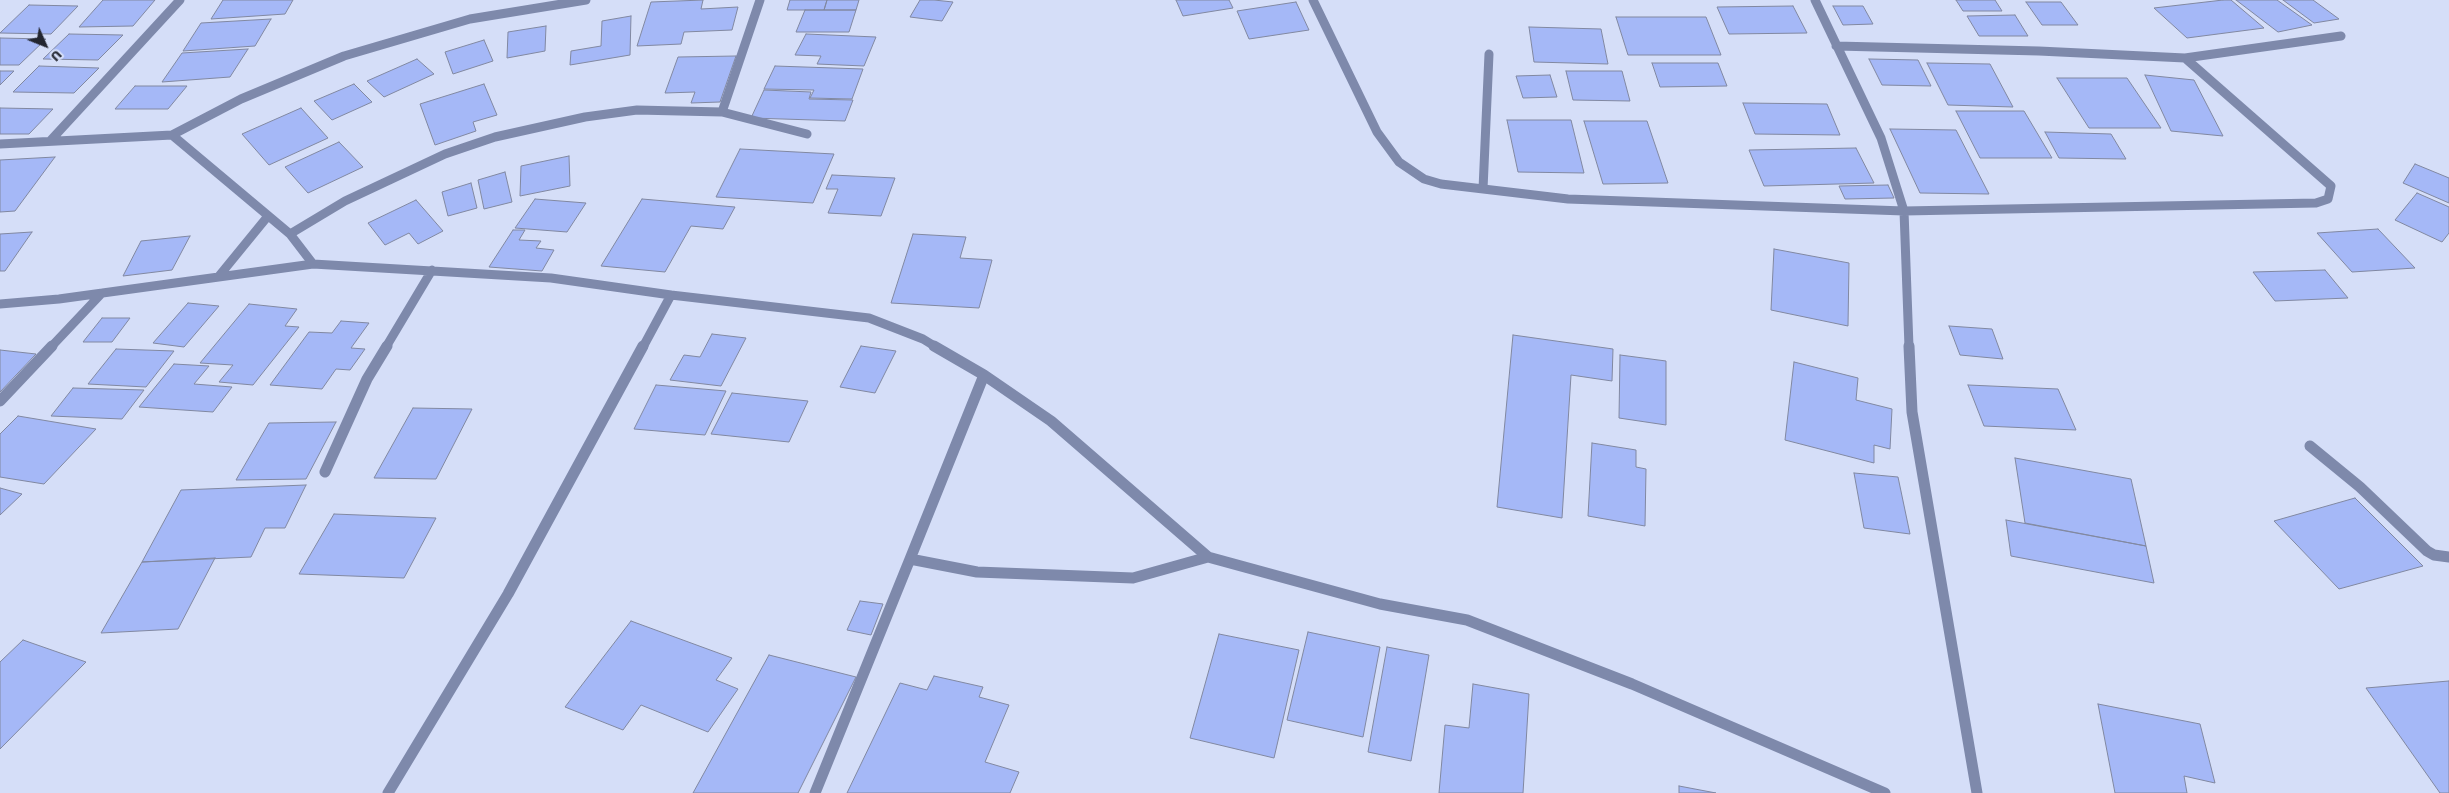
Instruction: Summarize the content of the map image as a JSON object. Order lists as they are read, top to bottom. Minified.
{"north":"bottom right"}
